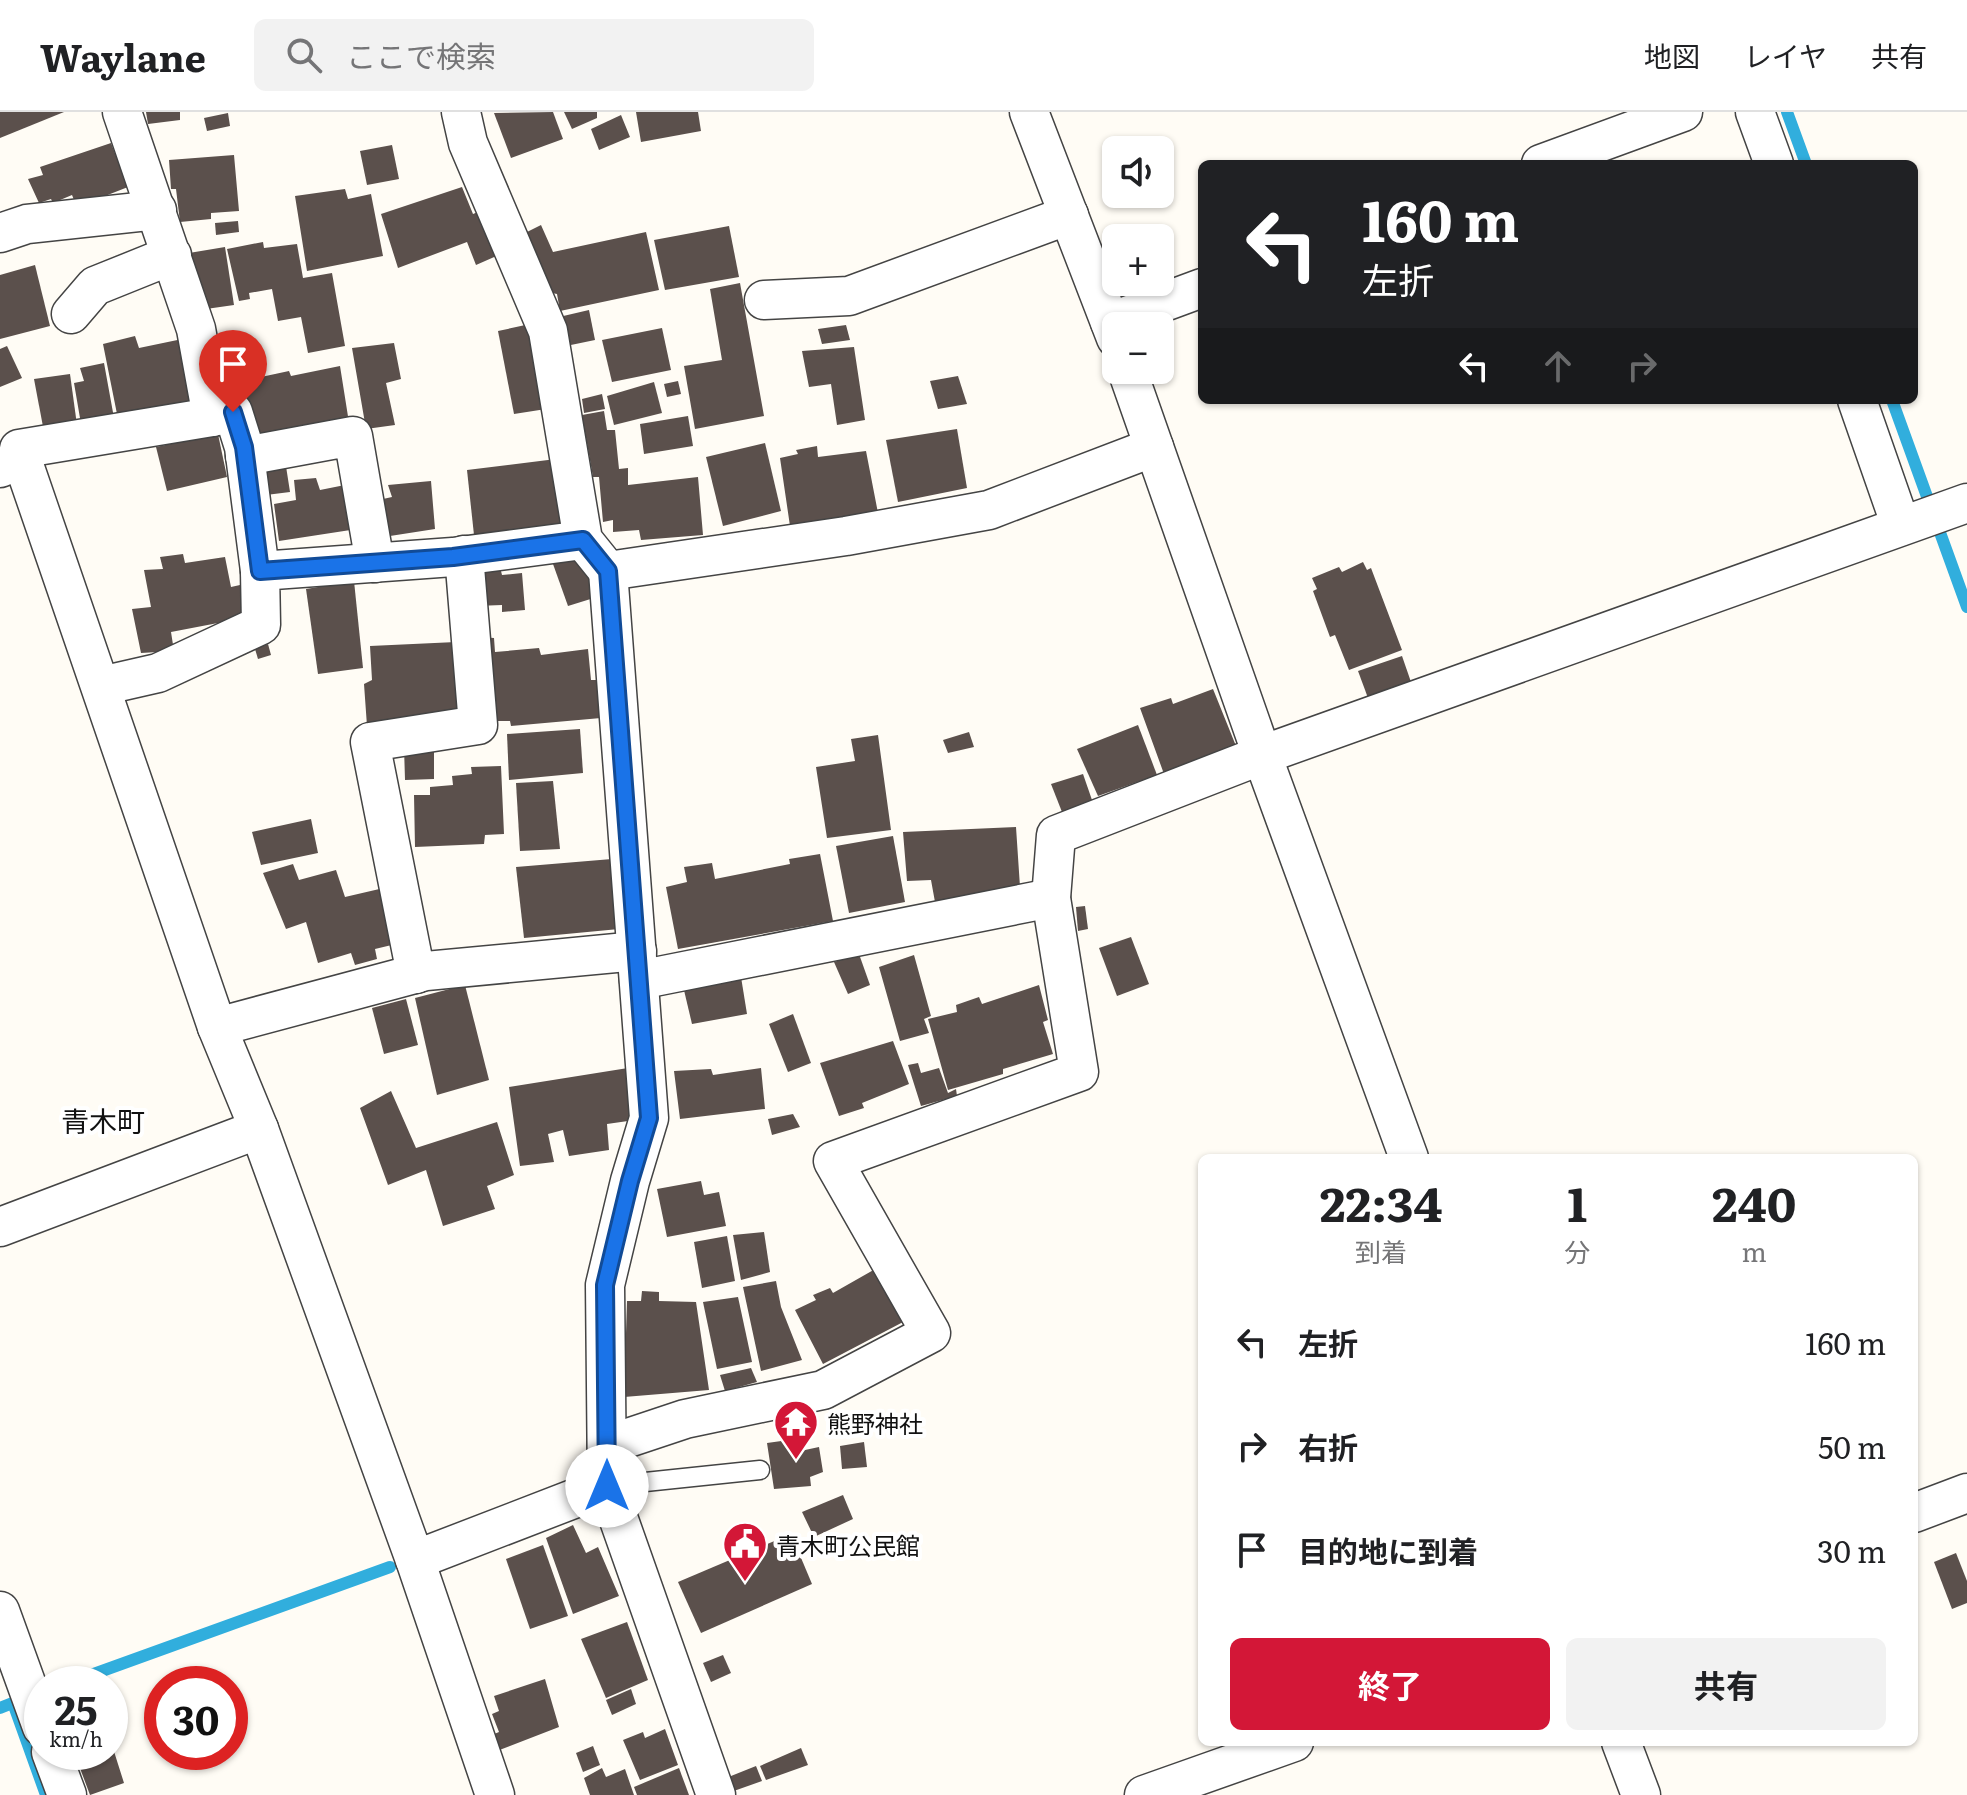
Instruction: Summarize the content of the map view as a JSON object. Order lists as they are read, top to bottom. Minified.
{"districts":["青木町"],"places":{"temple":["熊野神社"],"public building":["青木町公民館"]},"page":{"header":"Waylane","search":"ここで検索","nav":["地図","レイヤ","共有"],"map_buttons":["+","−"],"turn":["160 m","左折"],"eta":["22:34","到着","1","分","240","m"],"list":[{"name":"左折","value":"160 m"},{"name":"右折","value":"50 m"},{"name":"目的地に到着","value":"30 m"}],"buttons":["終了","共有"],"speed":"25 km/h","limit":"30"}}
